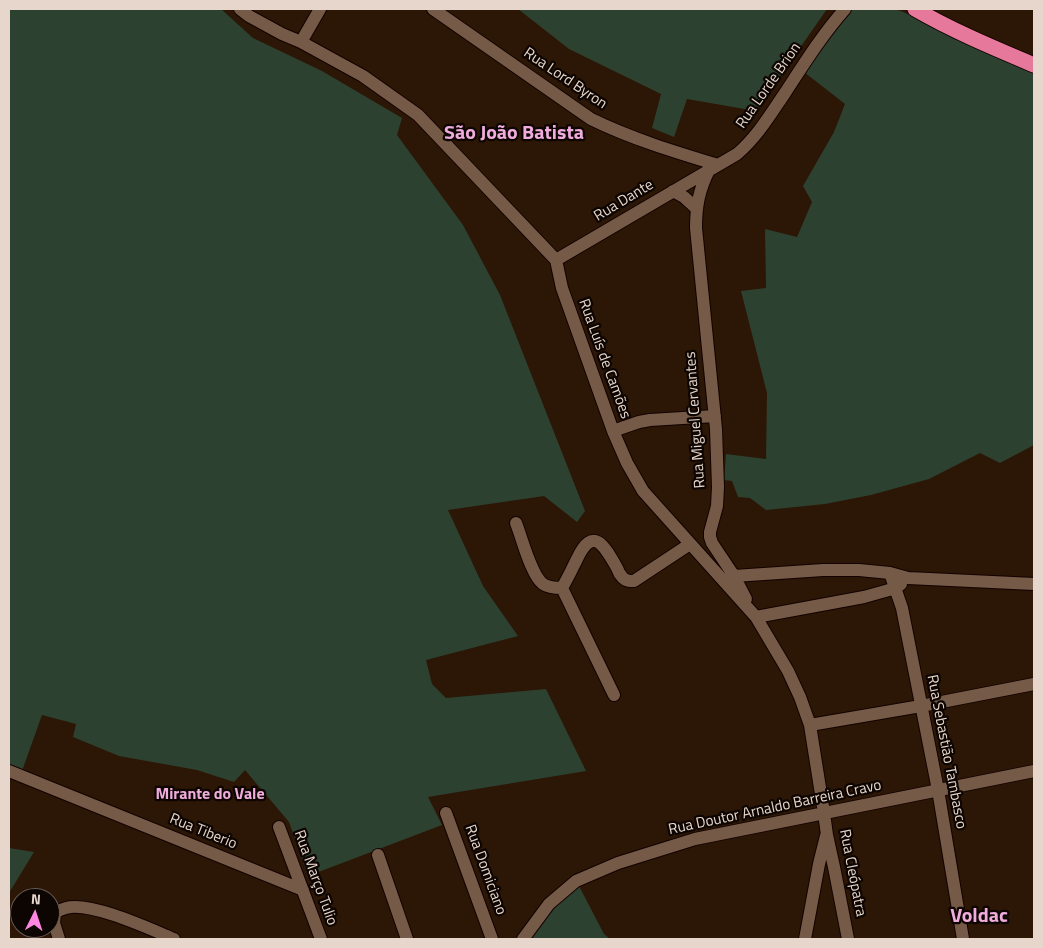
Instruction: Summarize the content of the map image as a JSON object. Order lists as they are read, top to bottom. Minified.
{"streets":{"street":["Rua Lord Byron","Rua Lorde Brion","Rua Dante","Rua Luís de Camões","Rua Miguel Cervantes","Rua Sebastião Tambasco","Rua Doutor Arnaldo Barreira Cravo","Rua Tiberio","Rua Domiciano","Rua Cleópatra","Rua Março Tulio"]},"crossings":[["Rua Lord Byron","Rua Lorde Brion"],["Rua Lord Byron","Rua Dante"],["Rua Lord Byron","Rua Miguel Cervantes"],["Rua Lorde Brion","Rua Dante"],["Rua Lorde Brion","Rua Miguel Cervantes"],["Rua Dante","Rua Luís de Camões"],["Rua Dante","Rua Miguel Cervantes"],["Rua Luís de Camões","Rua Miguel Cervantes"],["Rua Luís de Camões","Rua Doutor Arnaldo Barreira Cravo"],["Rua Luís de Camões","Rua Cleópatra"],["Rua Sebastião Tambasco","Rua Doutor Arnaldo Barreira Cravo"],["Rua Doutor Arnaldo Barreira Cravo","Rua Cleópatra"],["Rua Tiberio","Rua Março Tulio"]],"districts":["São João Batista","Mirante do Vale","Voldac"],"north":"top"}
